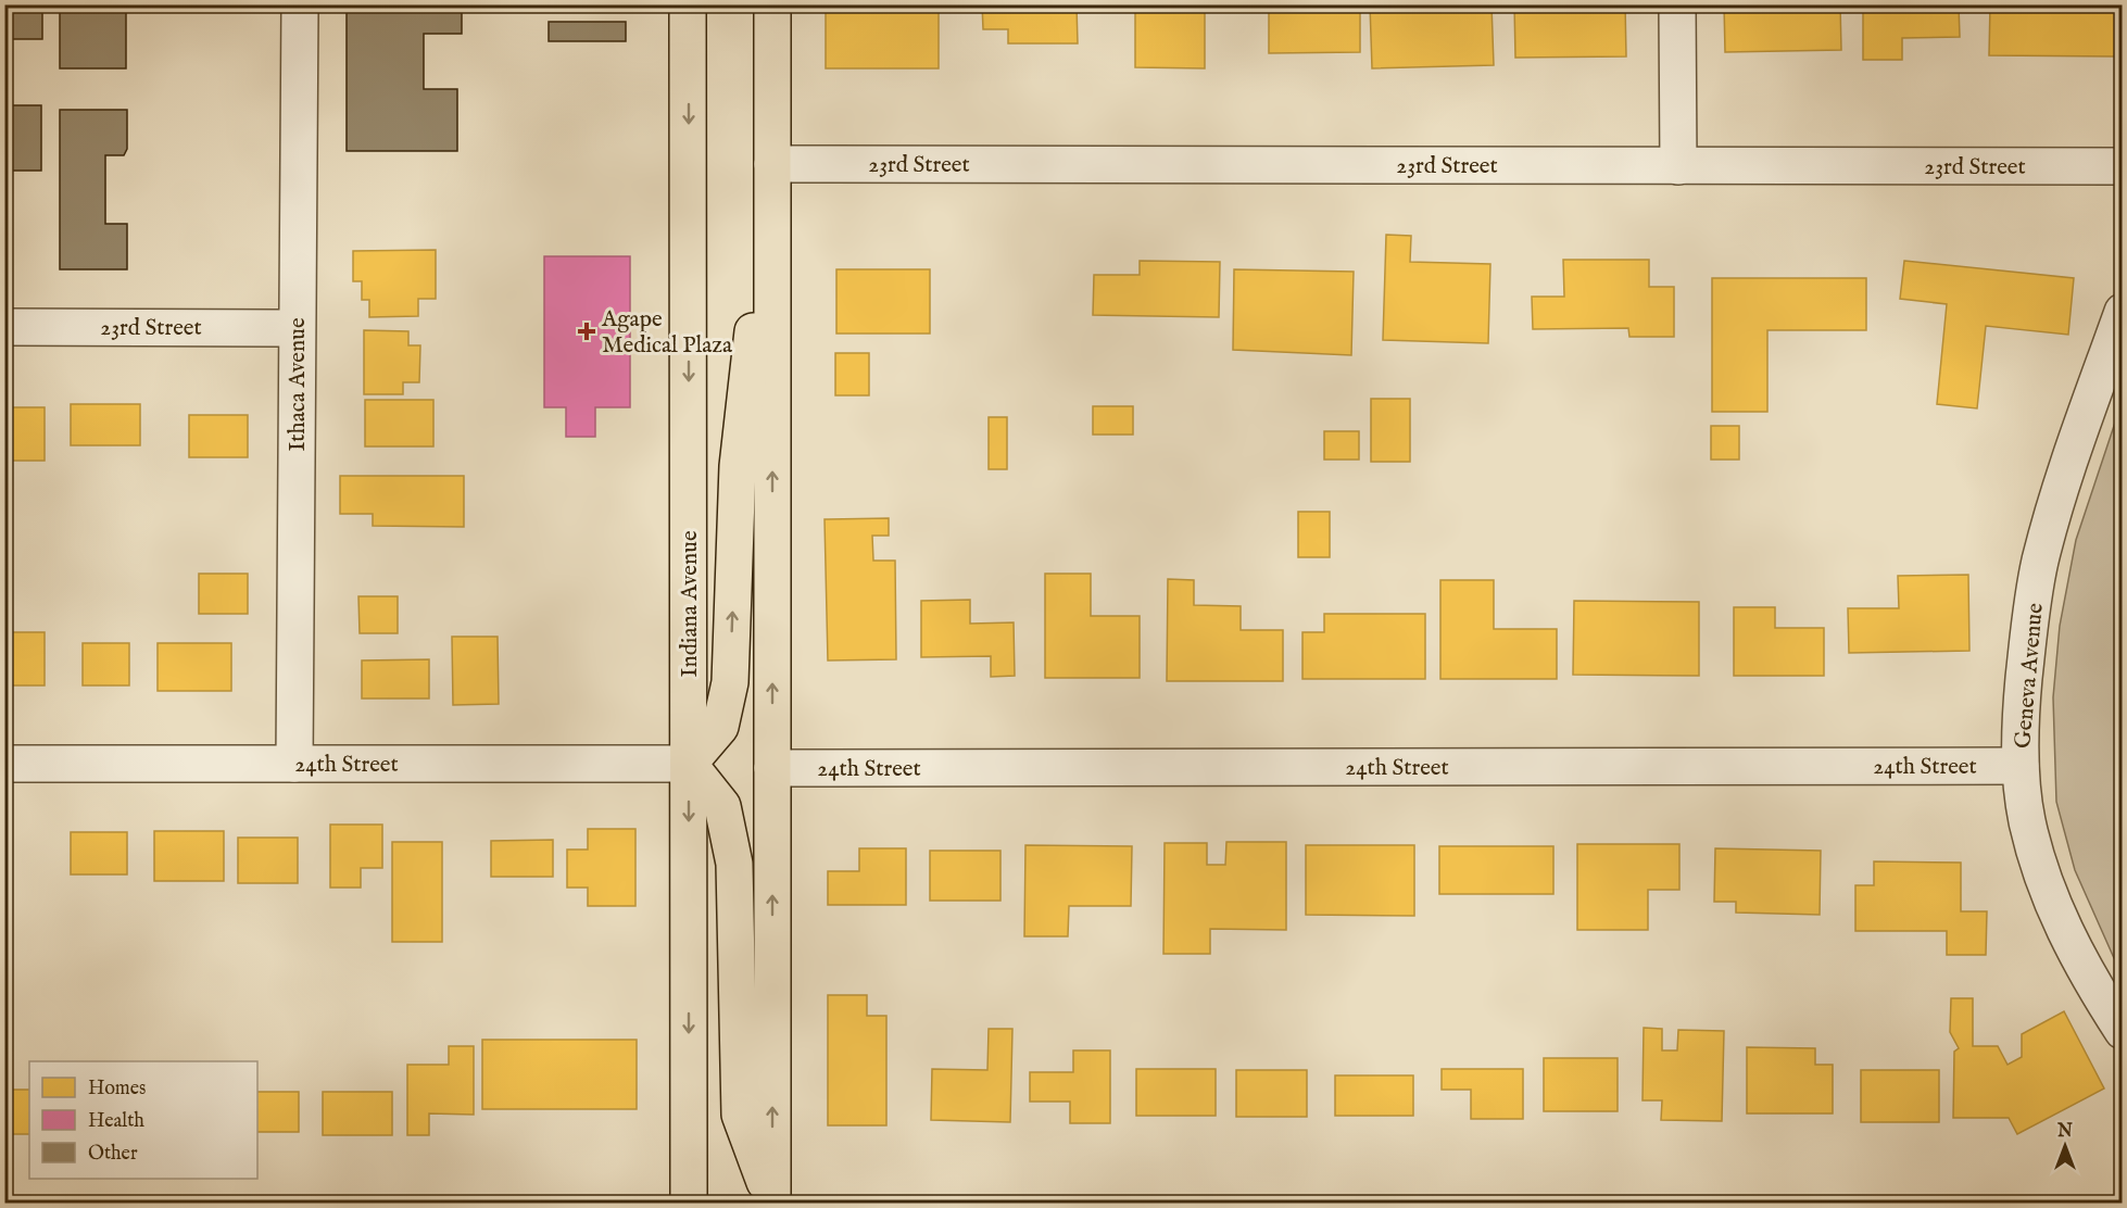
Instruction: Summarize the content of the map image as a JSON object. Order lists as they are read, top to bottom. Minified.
{"streets":{"main road":["Indiana Avenue"],"street":["23rd Street","Ithaca Avenue","Geneva Avenue","24th Street"]},"crossings":[["23rd Street","Ithaca Avenue"],["Ithaca Avenue","24th Street"],["Indiana Avenue","24th Street"],["Geneva Avenue","24th Street"]],"places":{"health":["Agape Medical Plaza"]},"legend":["Homes","Health","Other"],"north":"top"}
